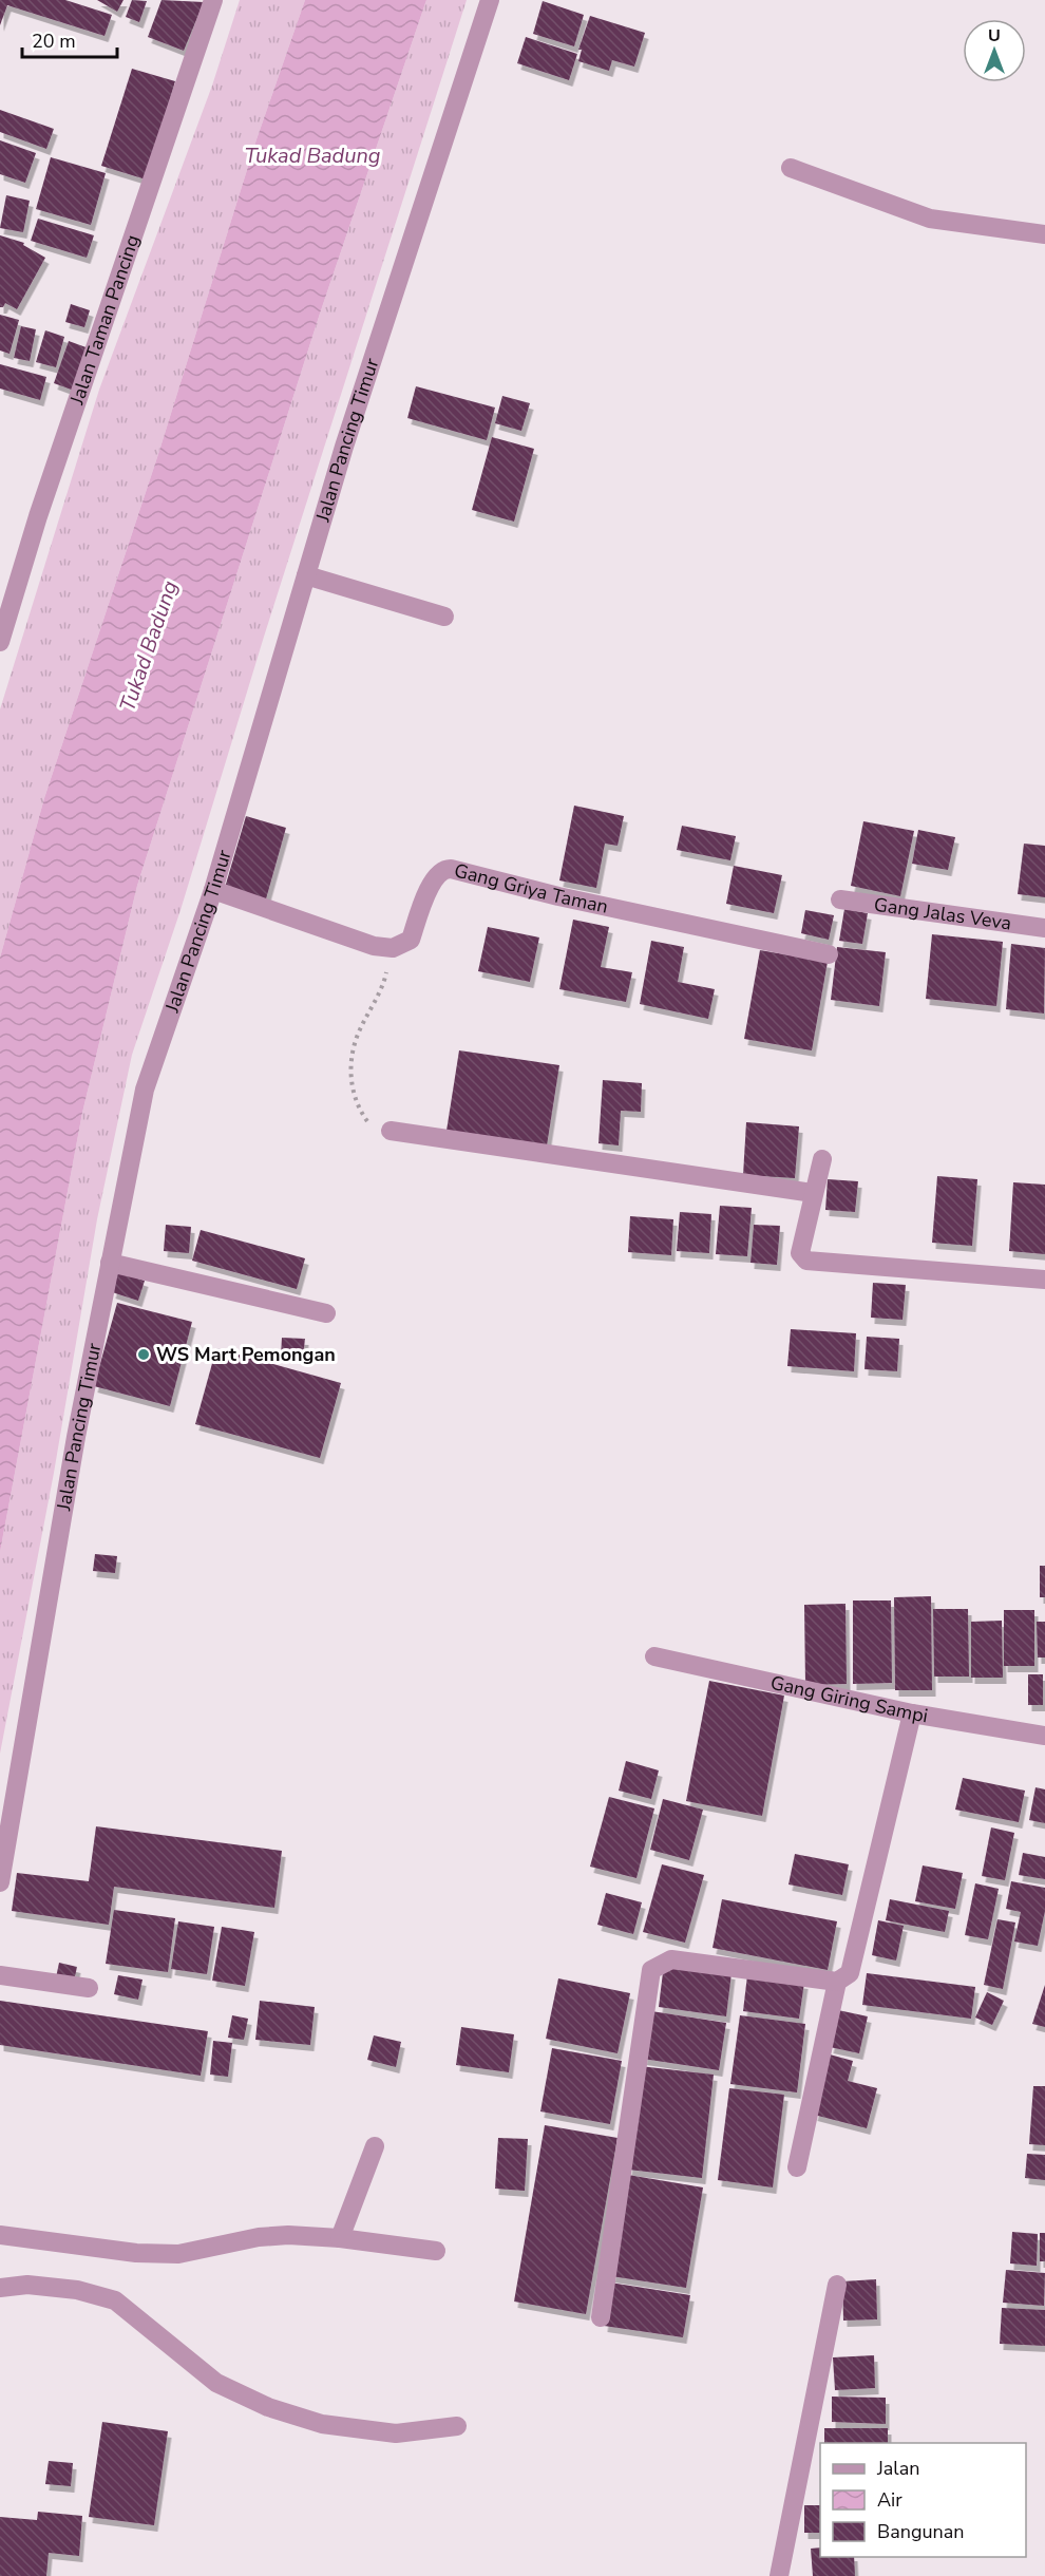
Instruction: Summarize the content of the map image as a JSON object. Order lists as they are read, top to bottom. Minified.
{"streets":{"street":["Jalan Taman Pancing","Jalan Pancing Timur","Gang Griya Taman","Gang Jalas Veva","Gang Giring Sampi"]},"water":["Tukad Badung"],"places":["WS Mart Pemongan"],"legend":["Jalan","Air","Bangunan"],"scale_bar":"20 m","north":"top"}
